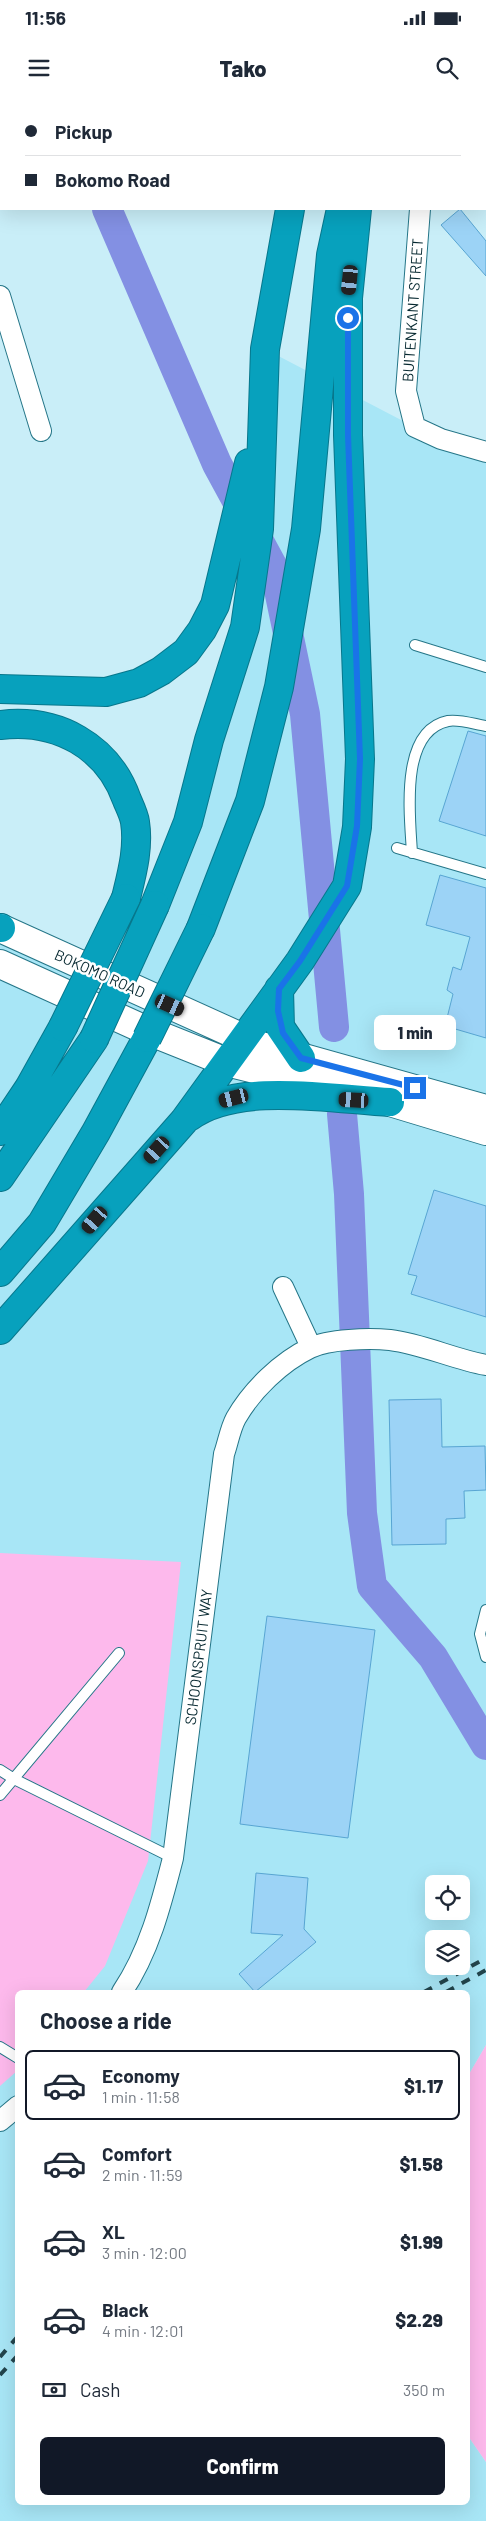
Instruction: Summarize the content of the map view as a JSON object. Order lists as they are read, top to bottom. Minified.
{"streets":{"main road":["BOKOMO ROAD"],"street":["BUITENKANT STREET","SCHOONSPRUIT WAY"]},"page":{"status":"11:56","header":"Tako","banner":["Pickup","Bokomo Road"],"bubble":"1 min","heading":"Choose a ride","list":[{"name":"Economy","note":"1 min · 11:58","value":"$1.17"},{"name":"Comfort","note":"2 min · 11:59","value":"$1.58"},{"name":"XL","note":"3 min · 12:00","value":"$1.99"},{"name":"Black","note":"4 min · 12:01","value":"$2.29"}],"pay":["Cash","350 m"],"buttons":"Confirm"}}
